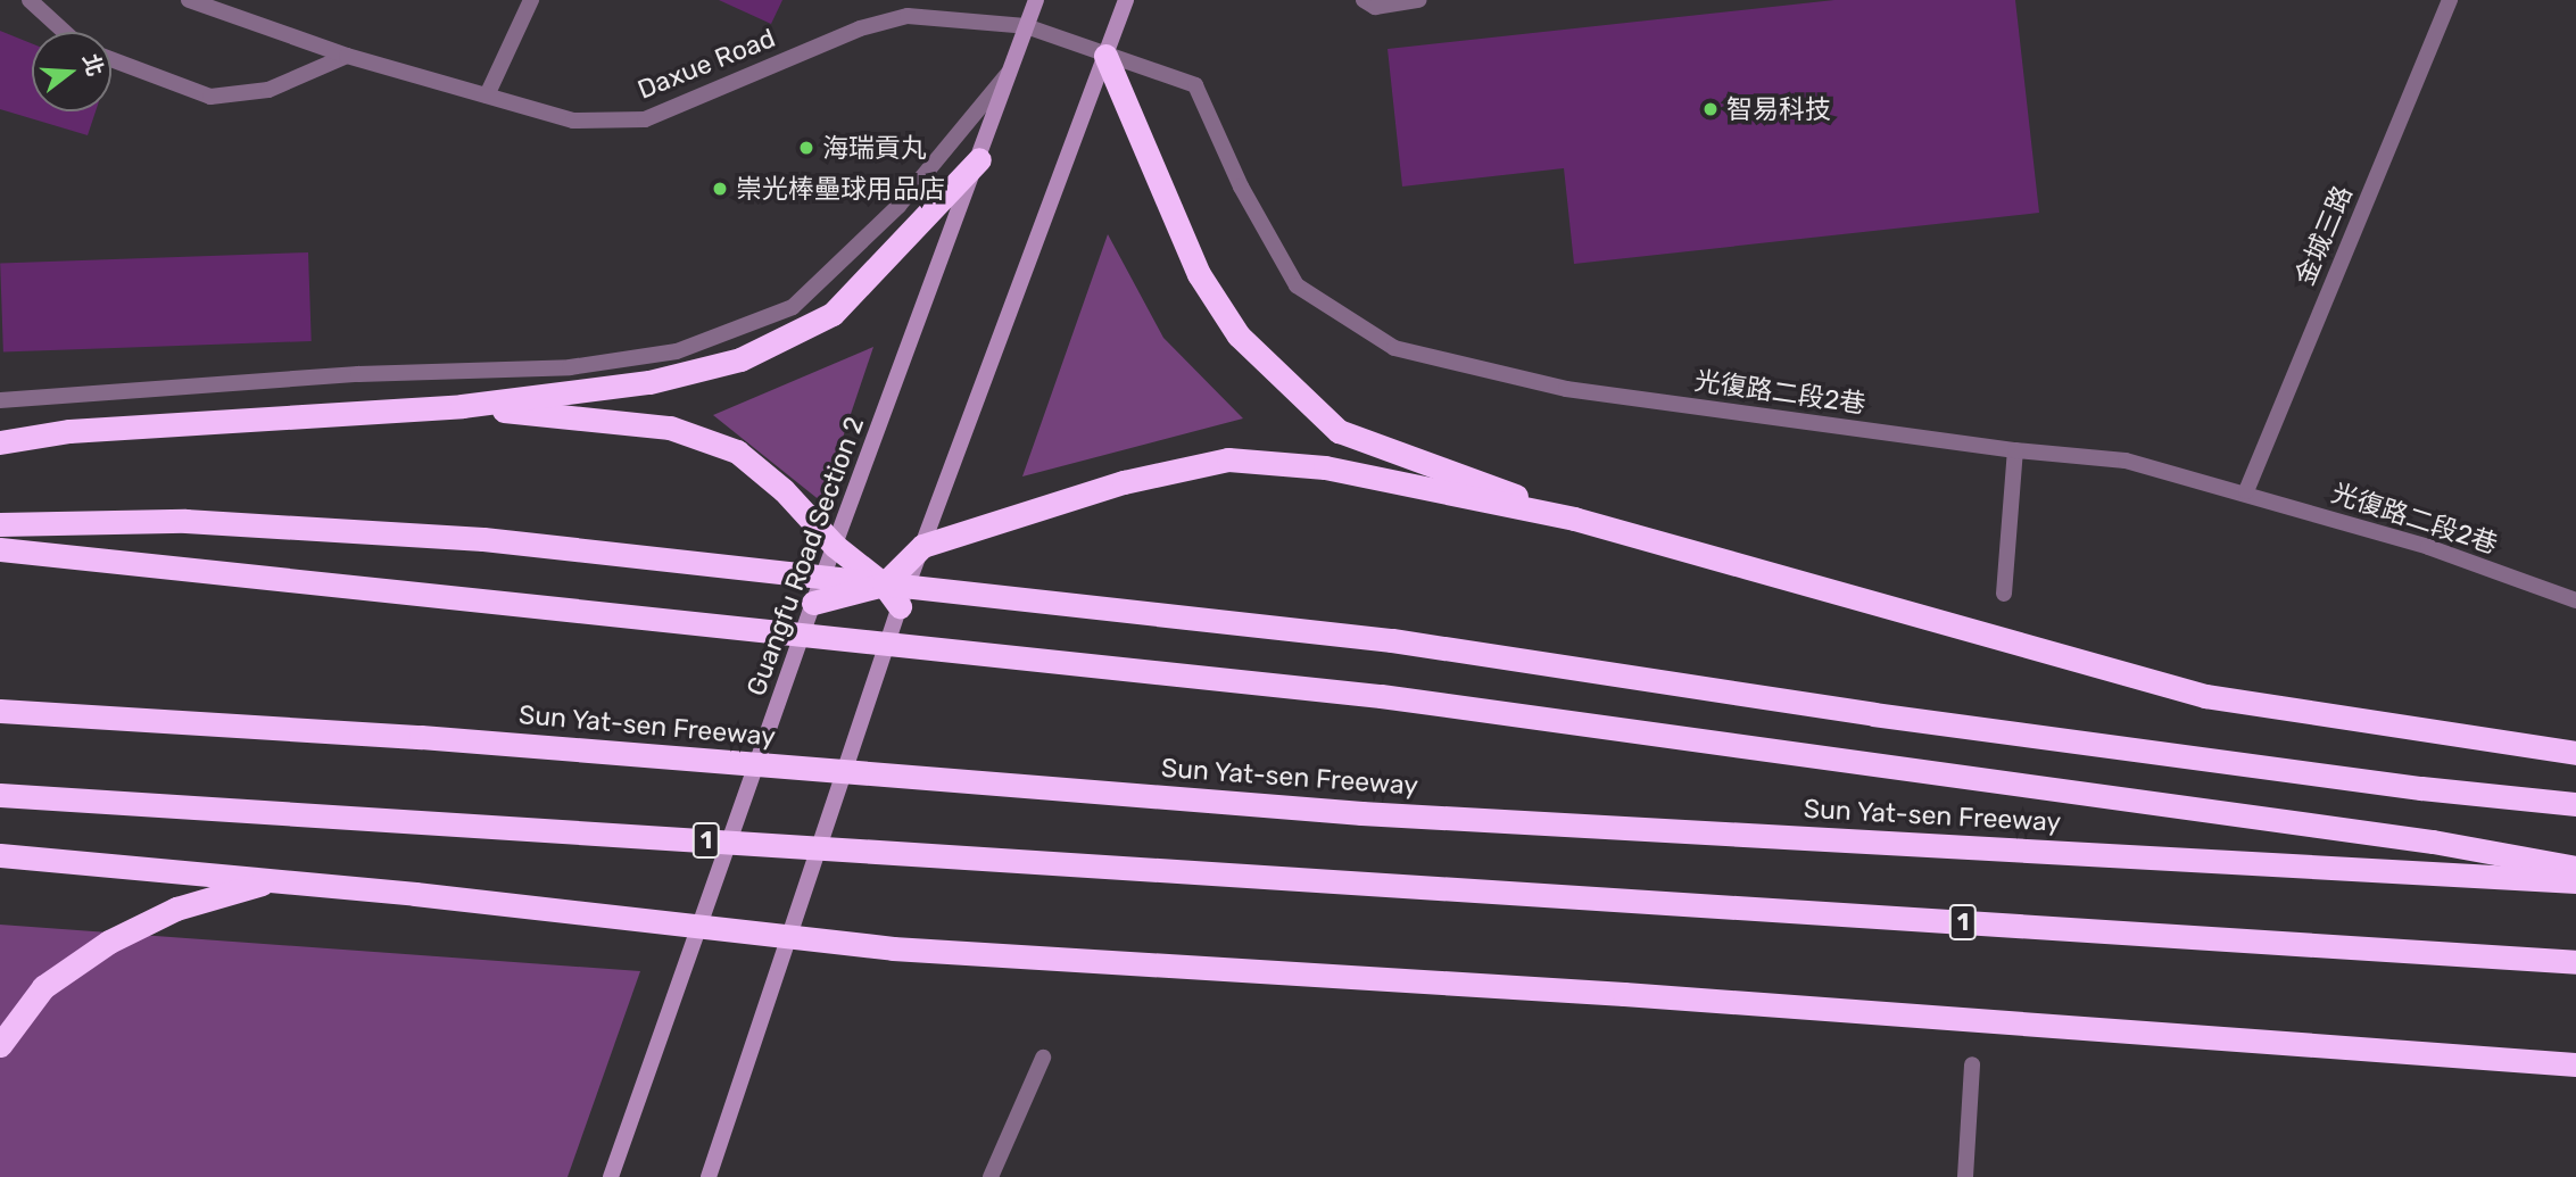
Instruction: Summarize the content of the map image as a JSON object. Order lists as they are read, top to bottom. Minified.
{"streets":{"highway":["Sun Yat-sen Freeway","1"],"main road":["Guangfu Road Section 2"],"street":["Daxue Road","金城三路","光復路二段2巷"]},"crossings":[["Daxue Road","光復路二段2巷"],["Daxue Road","Guangfu Road Section 2"],["金城三路","光復路二段2巷"]],"places":["智易科技","海瑞貢丸","崇光棒壘球用品店"],"north":"right"}
